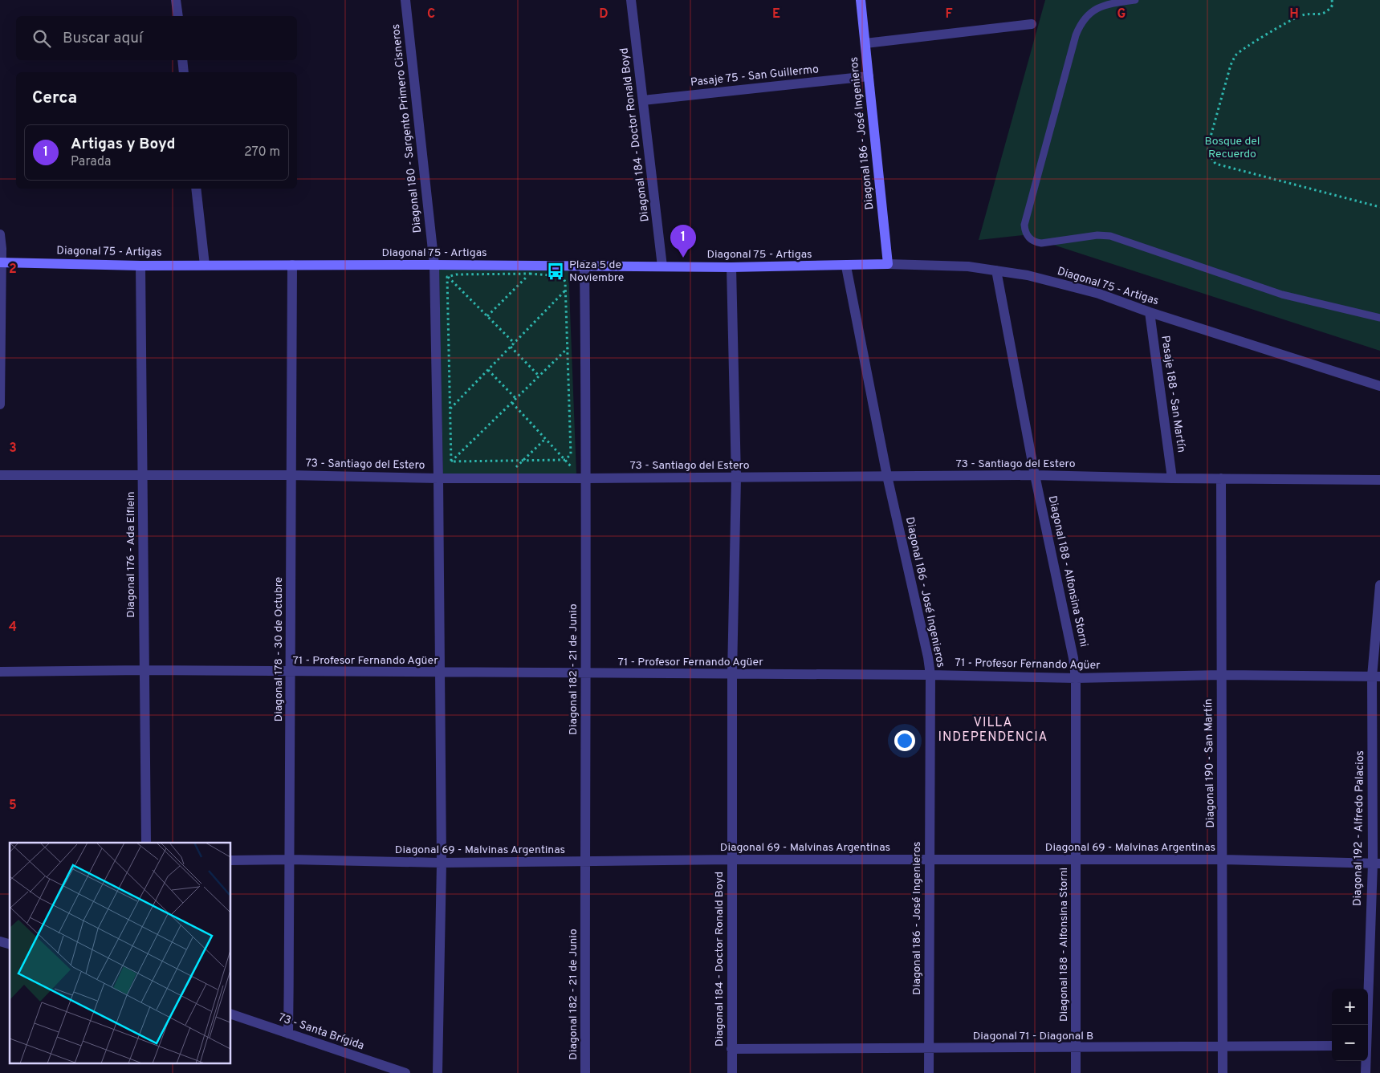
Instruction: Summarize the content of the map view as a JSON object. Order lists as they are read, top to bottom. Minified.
{"streets":{"street":["Pasaje 75 - San Guillermo","Diagonal 180 - Sargento Primero Cisneros","Diagonal 186 - José Ingenieros","Diagonal 184 - Doctor Ronald Boyd","Diagonal 75 - Artigas","Pasaje 188 - San Martín","73 - Santiago del Estero","Diagonal 176 - Ada Elflein","Diagonal 188 - Alfonsina Storni","Diagonal 178 - 30 de Octubre","71 - Profesor Fernando Agüer","Diagonal 182 - 21 de Junio","Diagonal 190 - San Martín","Diagonal 192 - Alfredo Palacios","Diagonal 69 - Malvinas Argentinas","73 - Santa Brígida","Diagonal 71 - Diagonal B"]},"crossings":[["Pasaje 75 - San Guillermo","Diagonal 186 - José Ingenieros"],["Pasaje 75 - San Guillermo","Diagonal 184 - Doctor Ronald Boyd"],["Diagonal 180 - Sargento Primero Cisneros","Diagonal 75 - Artigas"],["Diagonal 180 - Sargento Primero Cisneros","73 - Santiago del Estero"],["Diagonal 180 - Sargento Primero Cisneros","71 - Profesor Fernando Agüer"],["Diagonal 180 - Sargento Primero Cisneros","Diagonal 69 - Malvinas Argentinas"],["Diagonal 186 - José Ingenieros","Diagonal 75 - Artigas"],["Diagonal 186 - José Ingenieros","73 - Santiago del Estero"],["Diagonal 186 - José Ingenieros","71 - Profesor Fernando Agüer"],["Diagonal 186 - José Ingenieros","Diagonal 69 - Malvinas Argentinas"],["Diagonal 186 - José Ingenieros","Diagonal 71 - Diagonal B"],["Diagonal 184 - Doctor Ronald Boyd","Diagonal 75 - Artigas"],["Diagonal 184 - Doctor Ronald Boyd","73 - Santiago del Estero"],["Diagonal 184 - Doctor Ronald Boyd","71 - Profesor Fernando Agüer"],["Diagonal 184 - Doctor Ronald Boyd","Diagonal 69 - Malvinas Argentinas"],["Diagonal 184 - Doctor Ronald Boyd","Diagonal 71 - Diagonal B"],["Diagonal 75 - Artigas","Pasaje 188 - San Martín"],["Diagonal 75 - Artigas","Diagonal 176 - Ada Elflein"],["Diagonal 75 - Artigas","Diagonal 188 - Alfonsina Storni"],["Diagonal 75 - Artigas","Diagonal 178 - 30 de Octubre"],["Diagonal 75 - Artigas","Diagonal 182 - 21 de Junio"],["Pasaje 188 - San Martín","73 - Santiago del Estero"],["73 - Santiago del Estero","Diagonal 176 - Ada Elflein"],["73 - Santiago del Estero","Diagonal 188 - Alfonsina Storni"],["73 - Santiago del Estero","Diagonal 178 - 30 de Octubre"],["73 - Santiago del Estero","Diagonal 182 - 21 de Junio"],["73 - Santiago del Estero","Diagonal 190 - San Martín"],["Diagonal 176 - Ada Elflein","71 - Profesor Fernando Agüer"],["Diagonal 188 - Alfonsina Storni","71 - Profesor Fernando Agüer"],["Diagonal 188 - Alfonsina Storni","Diagonal 69 - Malvinas Argentinas"],["Diagonal 188 - Alfonsina Storni","Diagonal 71 - Diagonal B"],["Diagonal 178 - 30 de Octubre","71 - Profesor Fernando Agüer"],["Diagonal 178 - 30 de Octubre","Diagonal 69 - Malvinas Argentinas"],["Diagonal 178 - 30 de Octubre","73 - Santa Brígida"],["71 - Profesor Fernando Agüer","Diagonal 182 - 21 de Junio"],["71 - Profesor Fernando Agüer","Diagonal 190 - San Martín"],["71 - Profesor Fernando Agüer","Diagonal 192 - Alfredo Palacios"],["Diagonal 182 - 21 de Junio","Diagonal 69 - Malvinas Argentinas"],["Diagonal 190 - San Martín","Diagonal 69 - Malvinas Argentinas"],["Diagonal 190 - San Martín","Diagonal 71 - Diagonal B"],["Diagonal 192 - Alfredo Palacios","Diagonal 69 - Malvinas Argentinas"]],"districts":["VILLA INDEPENDENCIA"],"parks":["Bosque del Recuerdo"],"places":{"bus stop":["Plaza 5 de Noviembre"]},"page":{"search":"Buscar aquí","heading":"Cerca","list":[{"mark":"1","name":"Artigas y Boyd","note":"Parada","value":"270 m"}],"pins":"1","map_buttons":["+","−"]},"grid":{"columns":["C","D","E","F","G","H"],"rows":["2","3","4","5"]}}
